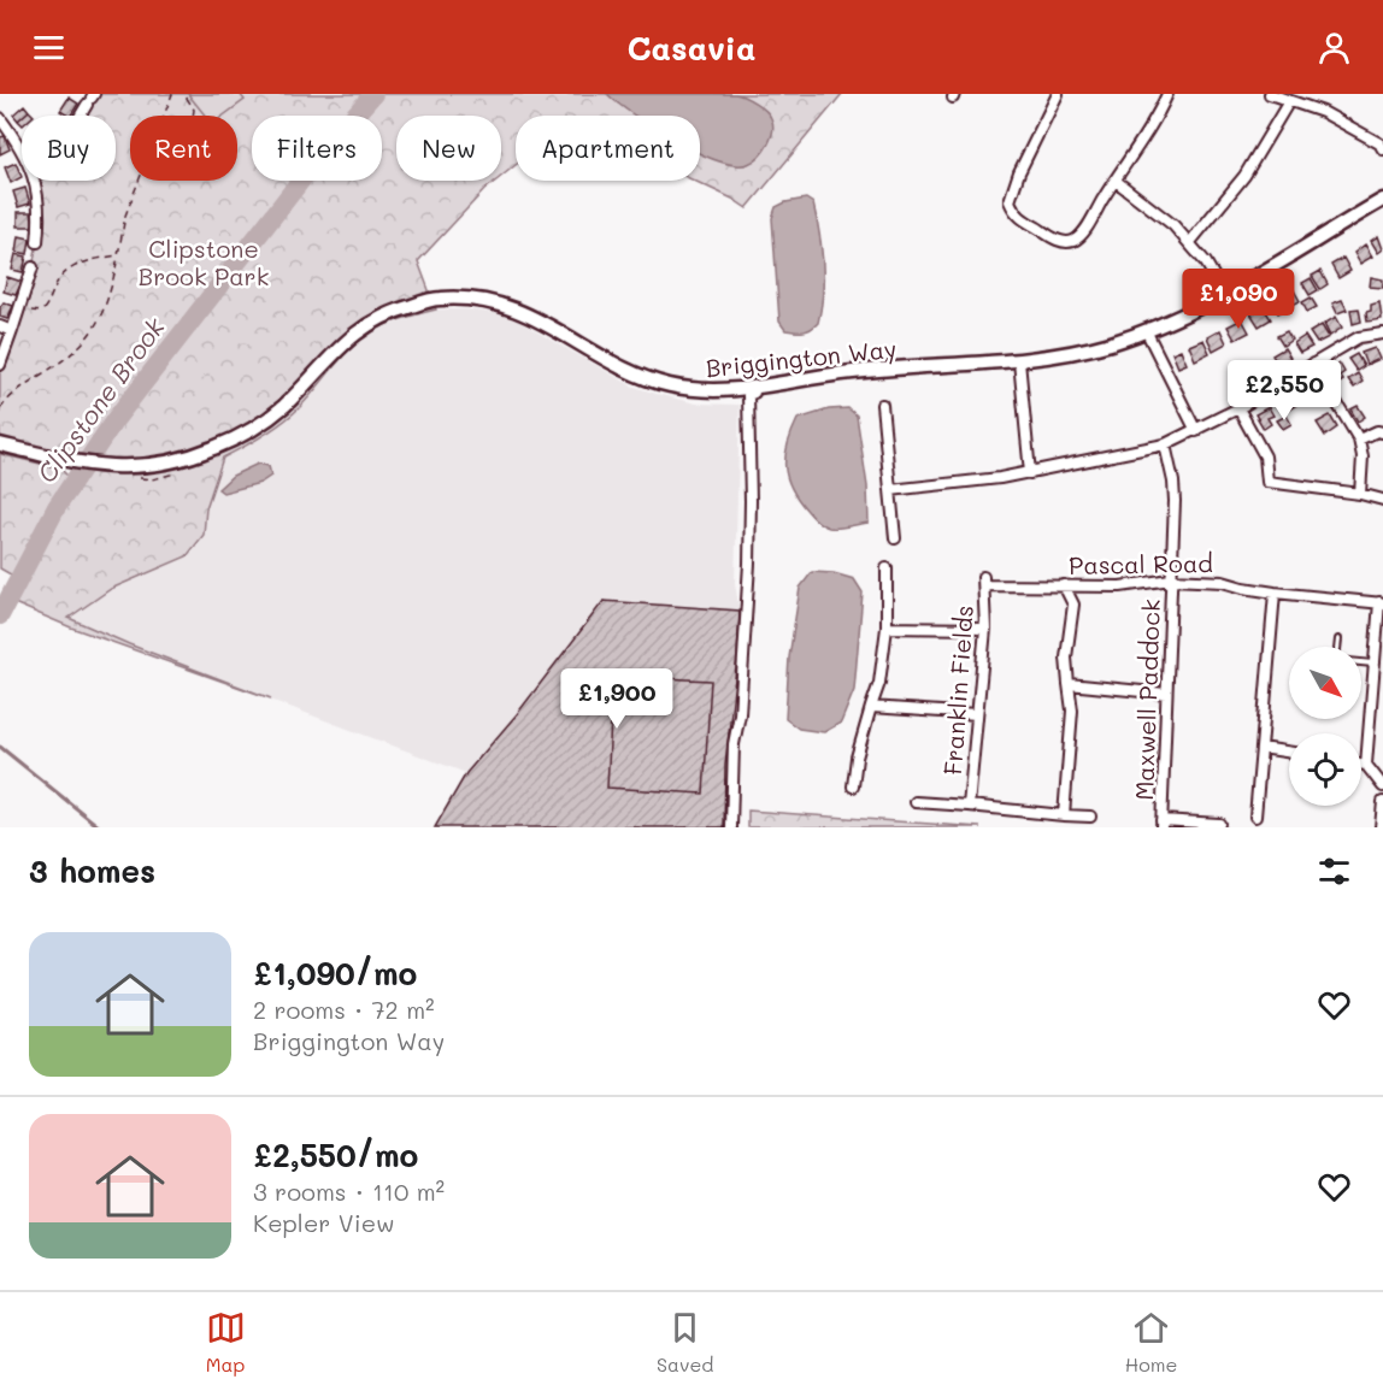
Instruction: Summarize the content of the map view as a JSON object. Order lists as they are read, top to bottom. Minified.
{"streets":{"street":["Briggington Way","Pascal Road","Franklin Fields","Maxwell Paddock"]},"crossings":[["Pascal Road","Franklin Fields"],["Pascal Road","Maxwell Paddock"]],"water":["Clipstone Brook"],"parks":["Clipstone Brook Park"],"north":"bottom right","page":{"header":"Casavia","chip":["Buy","Rent","Filters","New","Apartment"],"price":["£1,090","£2,550","£1,900"],"heading":"3 homes","list":[{"name":"£1,090/mo","note":"2 rooms · 72 m² · Briggington Way"},{"name":"£2,550/mo","note":"3 rooms · 110 m² · Kepler View"}],"tabs":["Map","Saved","Home"]}}
